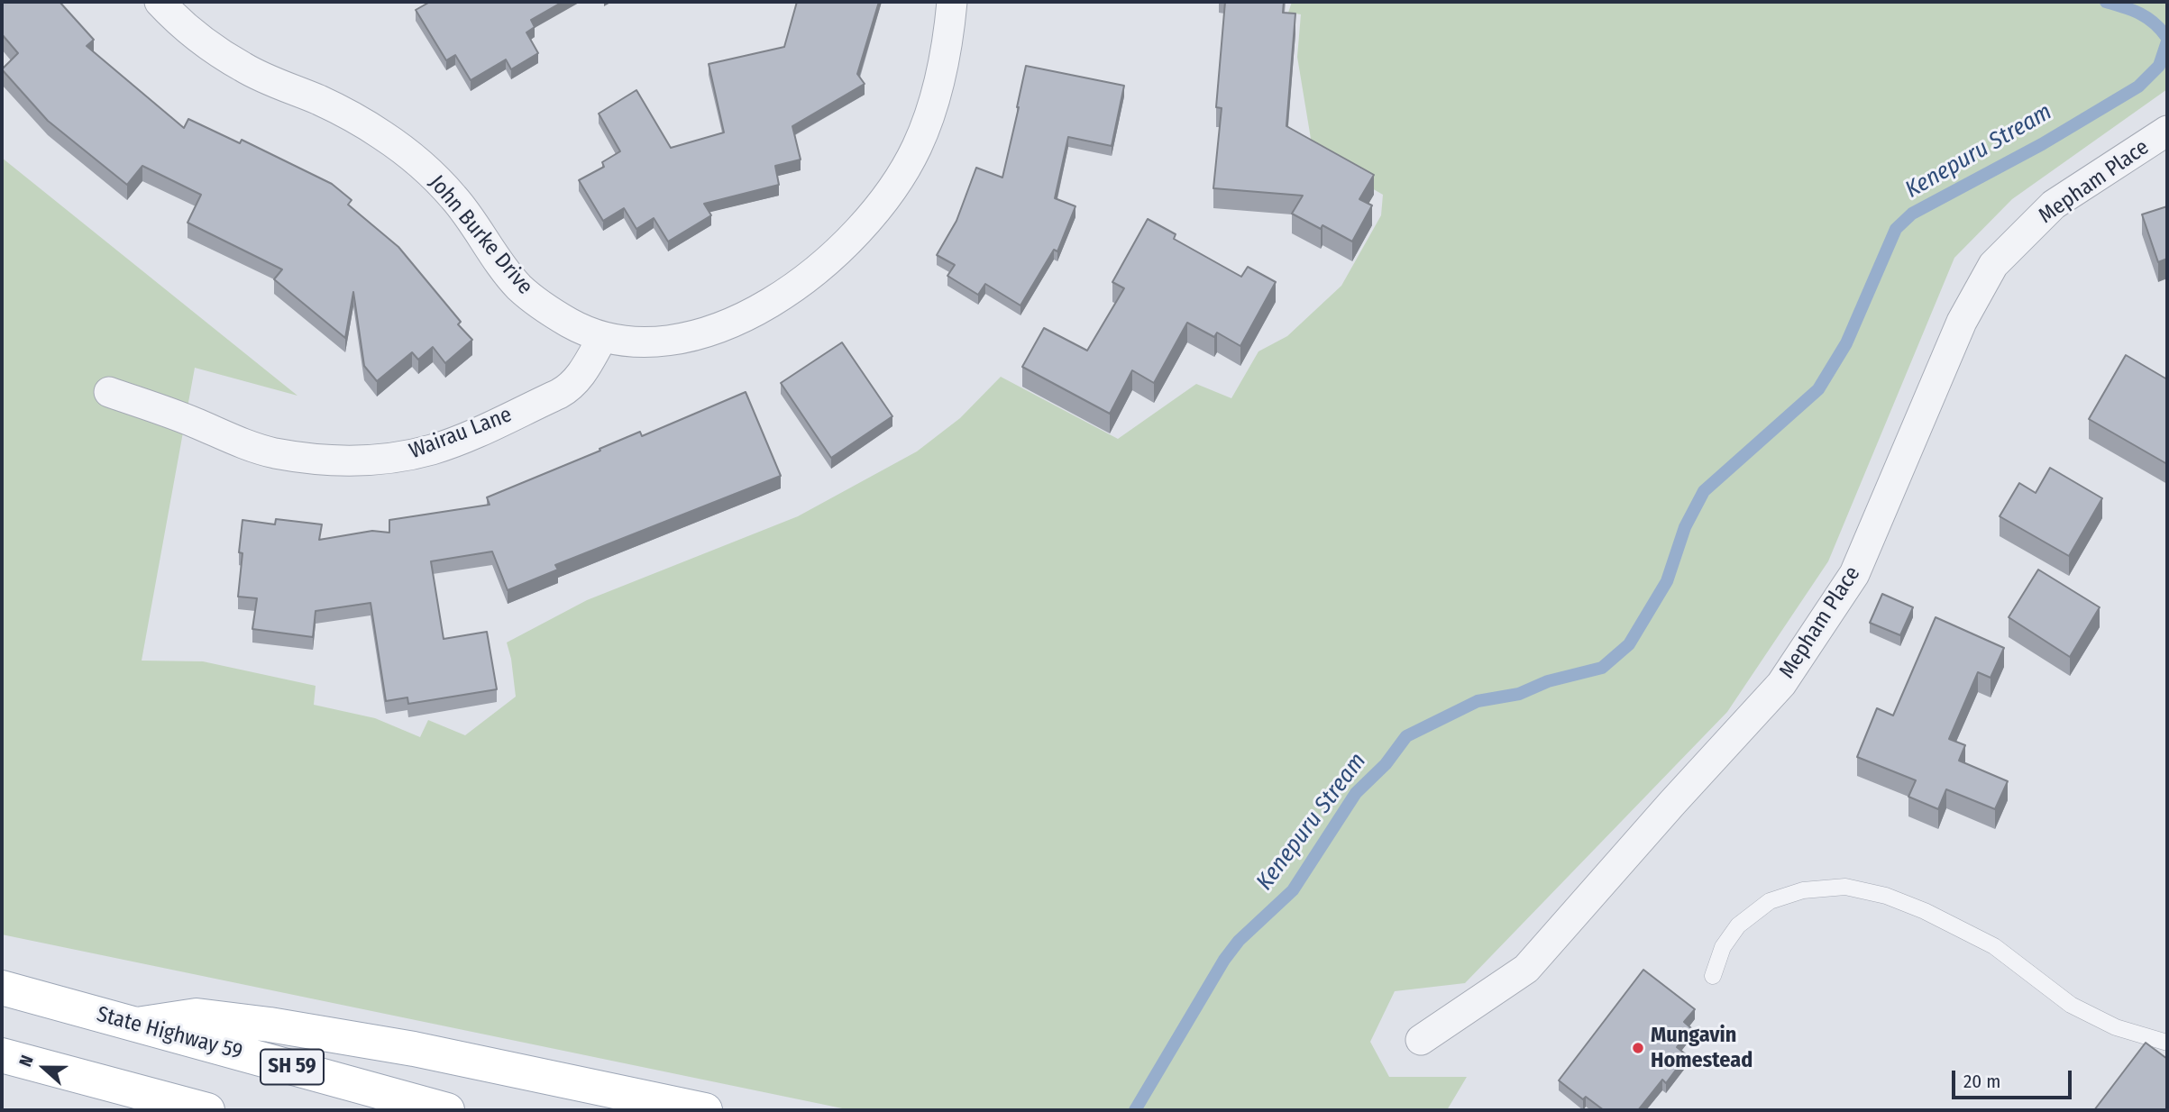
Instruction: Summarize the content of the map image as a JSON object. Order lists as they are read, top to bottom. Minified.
{"streets":{"main road":["State Highway 59","SH 59"],"street":["Mepham Place","John Burke Drive","Wairau Lane"]},"crossings":[["John Burke Drive","Wairau Lane"]],"water":["Kenepuru Stream"],"places":["Mungavin Homestead"],"scale_bar":"20 m","north":"left"}
